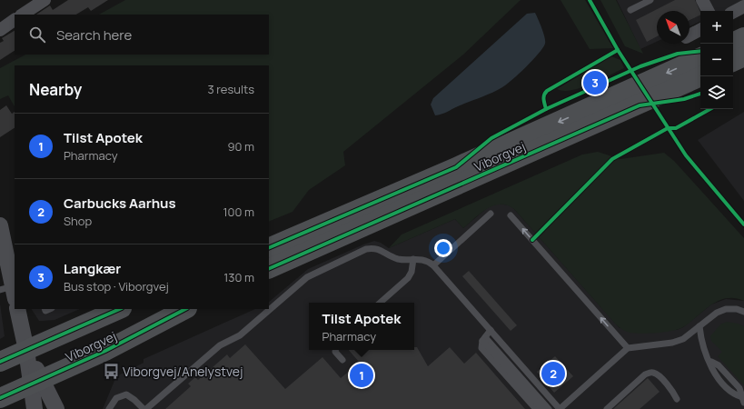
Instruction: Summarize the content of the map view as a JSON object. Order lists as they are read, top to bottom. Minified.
{"streets":{"main road":["Viborgvej"]},"places":{"bus stop":["Viborgvej/Anelystvej"]},"north":"top left","page":{"map_buttons":["+","−"],"search":"Search here","heading":["Nearby","3 results"],"pins":["3","2","1"],"list":[{"mark":"1","name":"Tilst Apotek","note":"Pharmacy","value":"90 m"},{"mark":"2","name":"Carbucks Aarhus","note":"Shop","value":"100 m"},{"mark":"3","name":"Langkær","note":"Bus stop · Viborgvej","value":"130 m"}],"popup":["Tilst Apotek","Pharmacy"]}}
